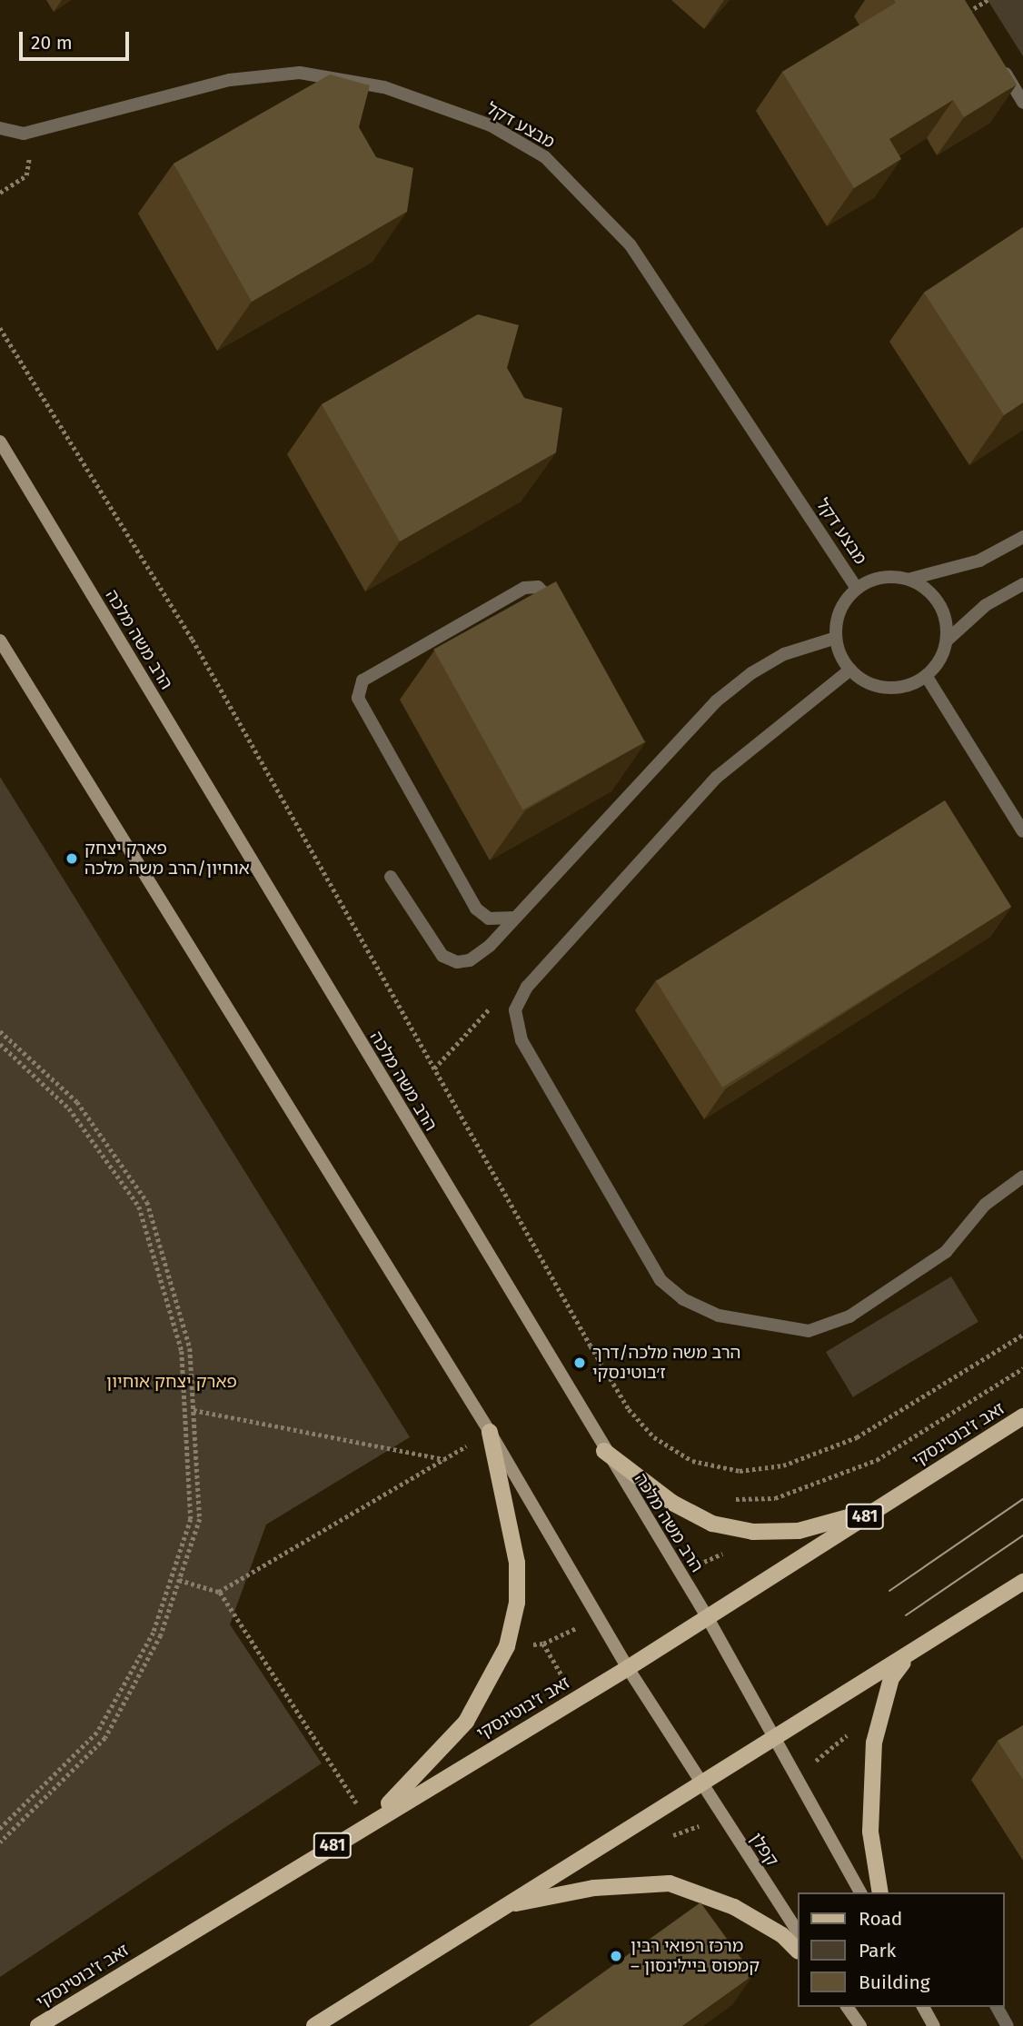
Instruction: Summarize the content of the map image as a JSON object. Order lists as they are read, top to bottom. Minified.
{"streets":{"main road":["זאב ז'בוטינסקי","481"],"street":["מבצע דקל","הרב משה מלכה","קפלן"]},"crossings":[["הרב משה מלכה","זאב ז'בוטינסקי"]],"parks":["פארק יצחק אוחיון"],"places":["פארק יצחק אוחיון/הרב משה מלכה","הרב משה מלכה/דרך ז׳בוטינסקי","מרכז רפואי רבין – קמפוס ביילינסון"],"legend":["Road","Park","Building"],"scale_bar":"20 m"}
